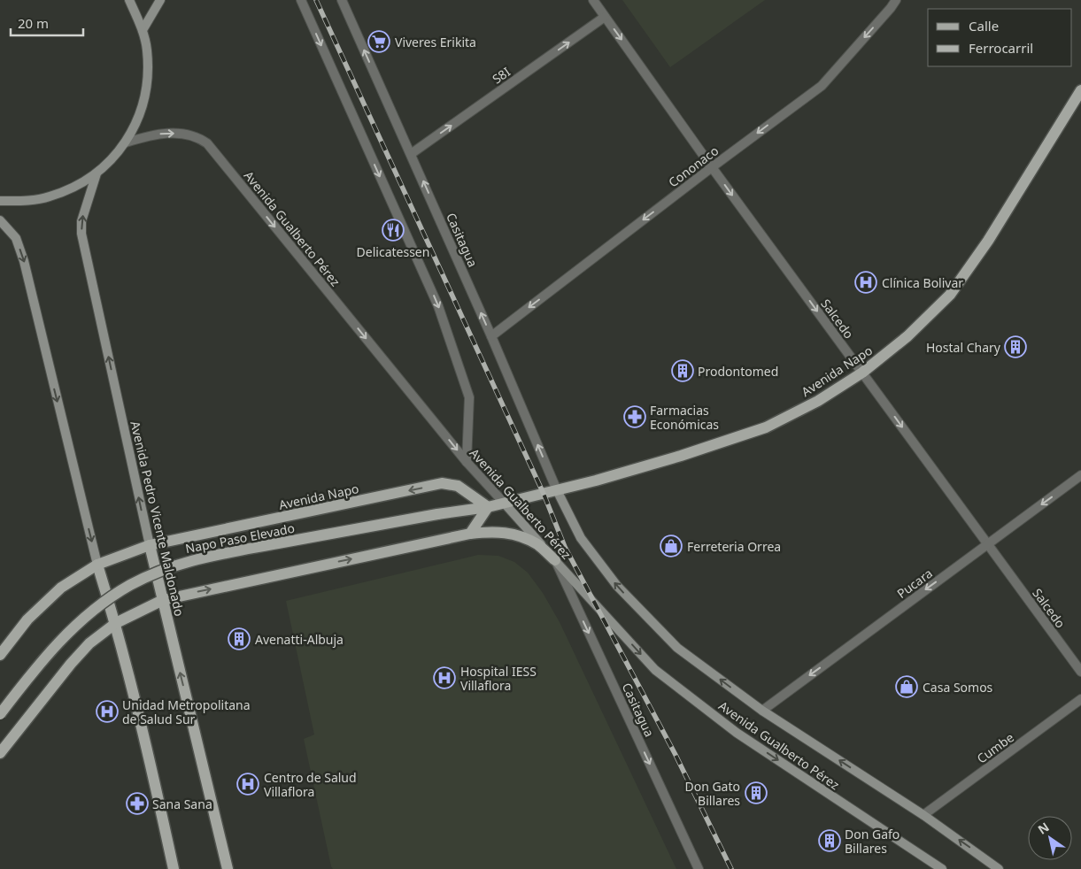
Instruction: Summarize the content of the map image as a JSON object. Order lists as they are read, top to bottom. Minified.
{"streets":{"main road":["Avenida Gualberto Pérez","Avenida Napo","Avenida Pedro Vicente Maldonado","Napo Paso Elevado"],"street":["S8I","Cononaco","Casitagua","Salcedo","Pucara","Cumbe"]},"crossings":[["S8I","Casitagua"],["S8I","Salcedo"],["Cononaco","Casitagua"],["Cononaco","Salcedo"],["Avenida Gualberto Pérez","Casitagua"],["Avenida Gualberto Pérez","Avenida Napo"],["Avenida Gualberto Pérez","Pucara"],["Avenida Gualberto Pérez","Cumbe"],["Casitagua","Avenida Napo"],["Salcedo","Avenida Napo"],["Salcedo","Pucara"],["Avenida Napo","Avenida Pedro Vicente Maldonado"],["Avenida Napo","Napo Paso Elevado"]],"one_way":["S8I","Cononaco","Salcedo","Pucara"],"places":{"supermarket":["Viveres Erikita"],"restaurant":["Delicatessen"],"hospital":["Clínica Bolivar","Hospital IESS Villaflora","Unidad Metropolitana de Salud Sur","Centro de Salud Villaflora"],"building":["Hostal Chary","Prodontomed","Avenatti-Albuja","Don Gato Billares","Don Gafo Billares"],"pharmacy":["Farmacias Económicas","Sana Sana"],"shop":["Ferreteria Orrea","Casa Somos"]},"legend":["Calle","Ferrocarril"],"scale_bar":"20 m","north":"top left"}
